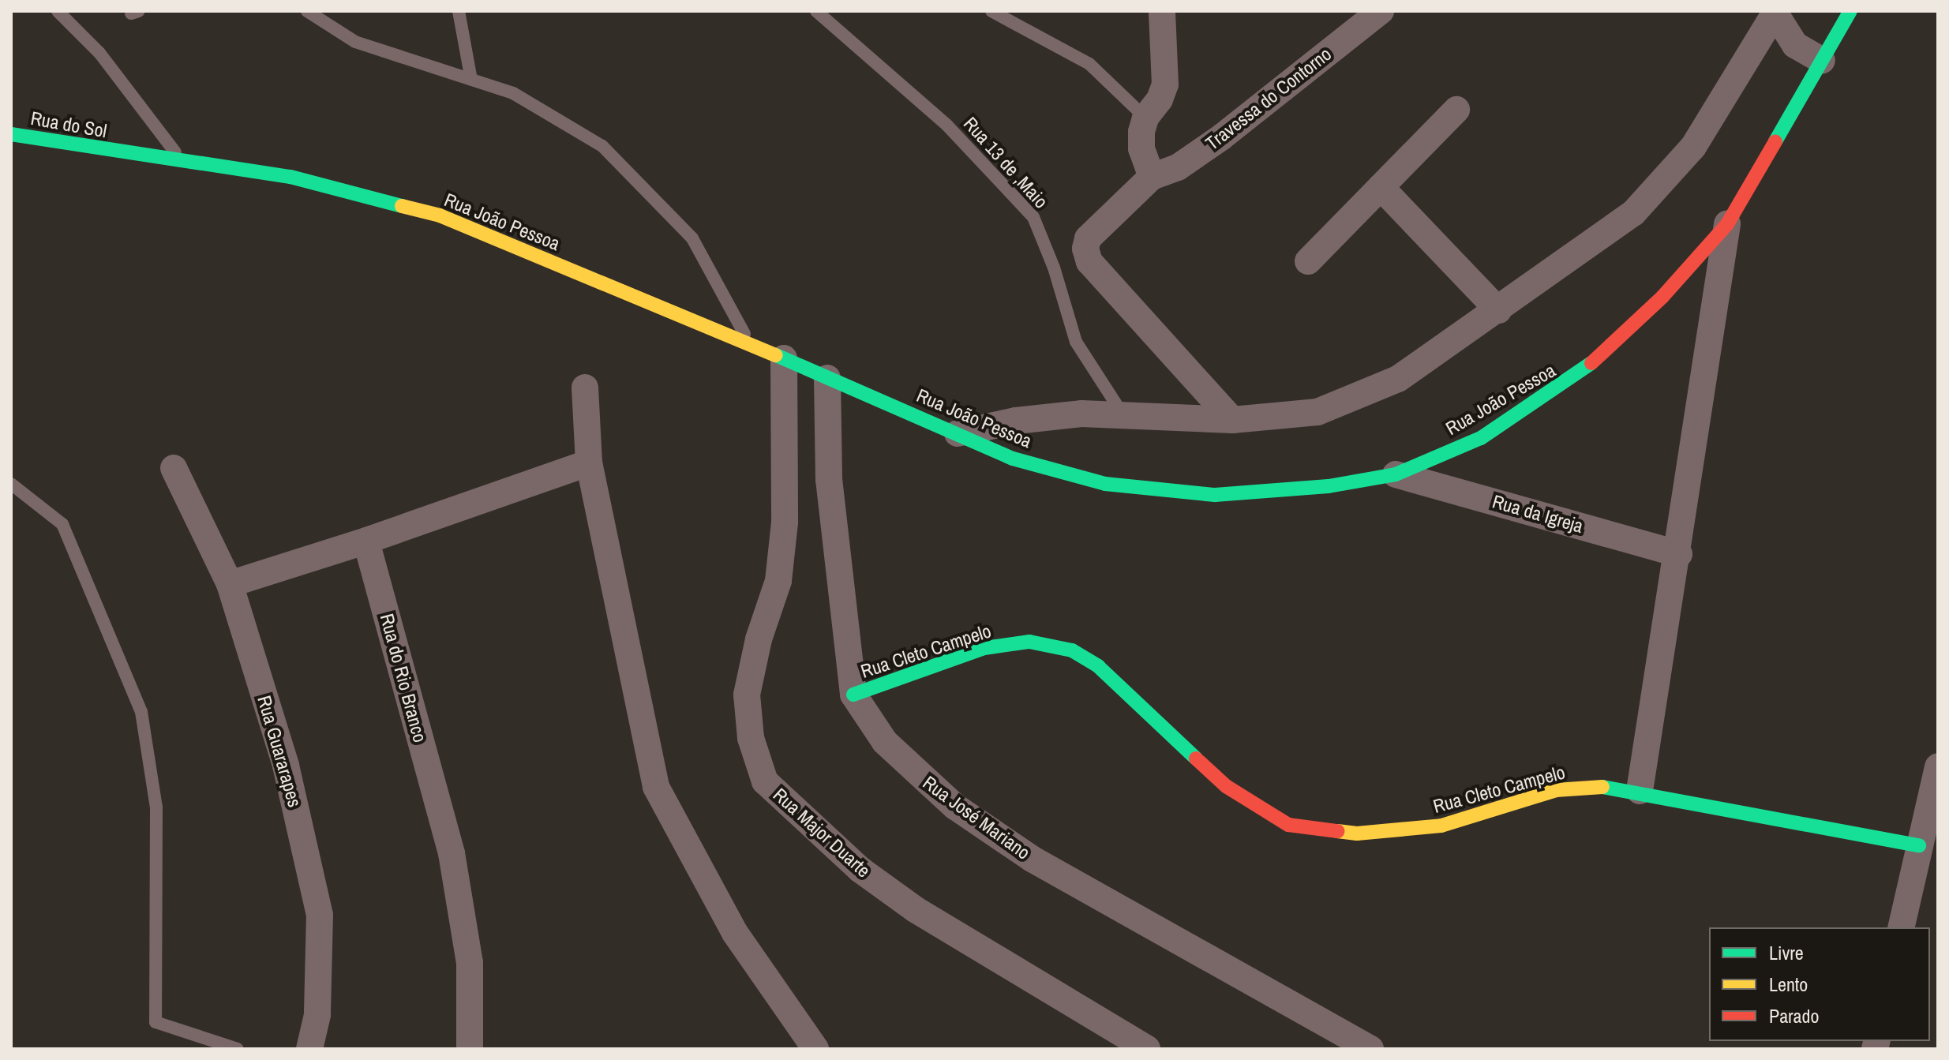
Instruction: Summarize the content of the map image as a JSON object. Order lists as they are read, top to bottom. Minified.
{"streets":{"main road":["Rua do Sol","Rua João Pessoa","Rua Cleto Campelo"],"street":["Travessa do Contorno","Rua da Igreja","Rua do Rio Branco","Rua Guararapes","Rua José Mariano","Rua Major Duarte"],"lane":["Rua 13 de ,Maio"]},"crossings":[["Rua do Sol","Rua João Pessoa"],["Rua João Pessoa","Rua da Igreja"],["Rua João Pessoa","Rua José Mariano"],["Rua João Pessoa","Rua Major Duarte"],["Rua Cleto Campelo","Rua José Mariano"]],"legend":["Livre","Lento","Parado"]}
